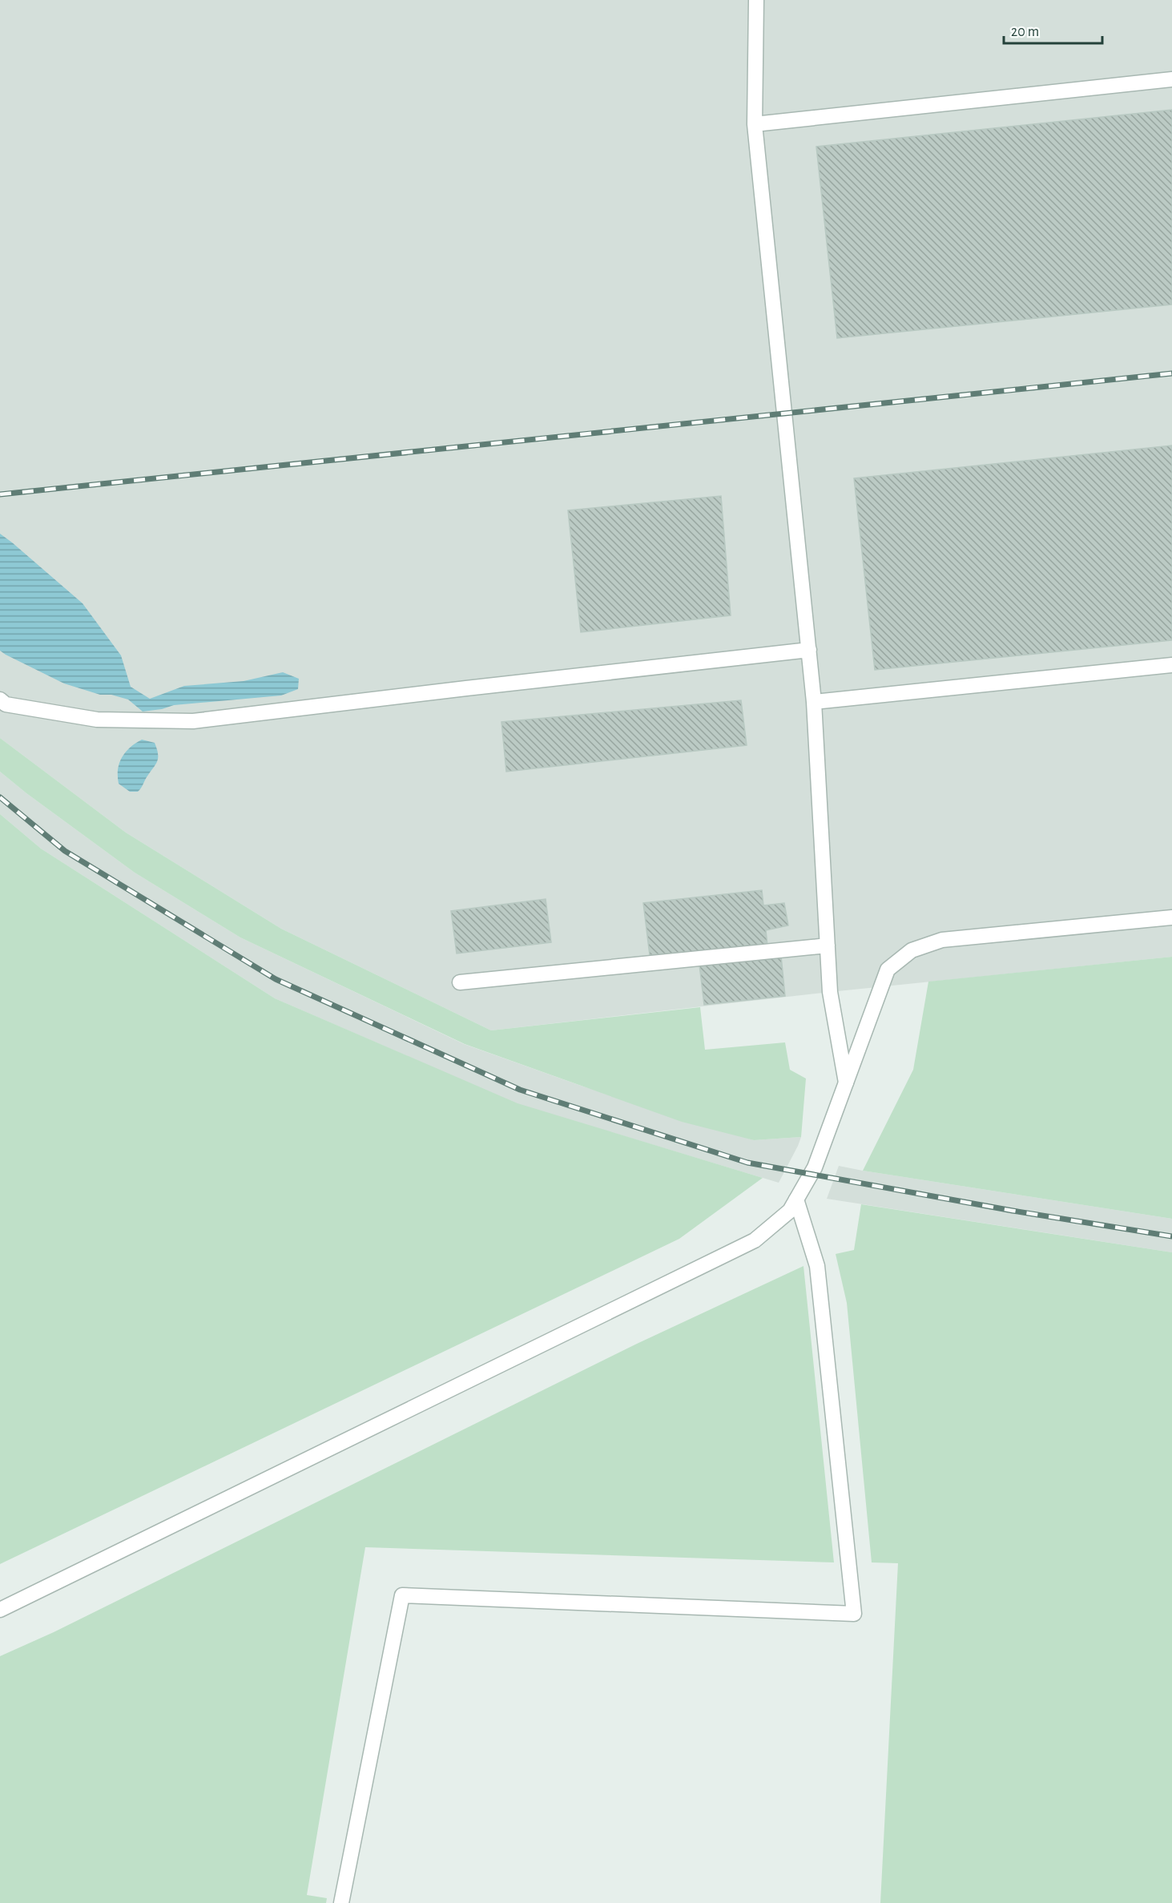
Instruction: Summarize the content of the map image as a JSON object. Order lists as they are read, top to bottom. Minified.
{"scale_bar":"20 m"}
